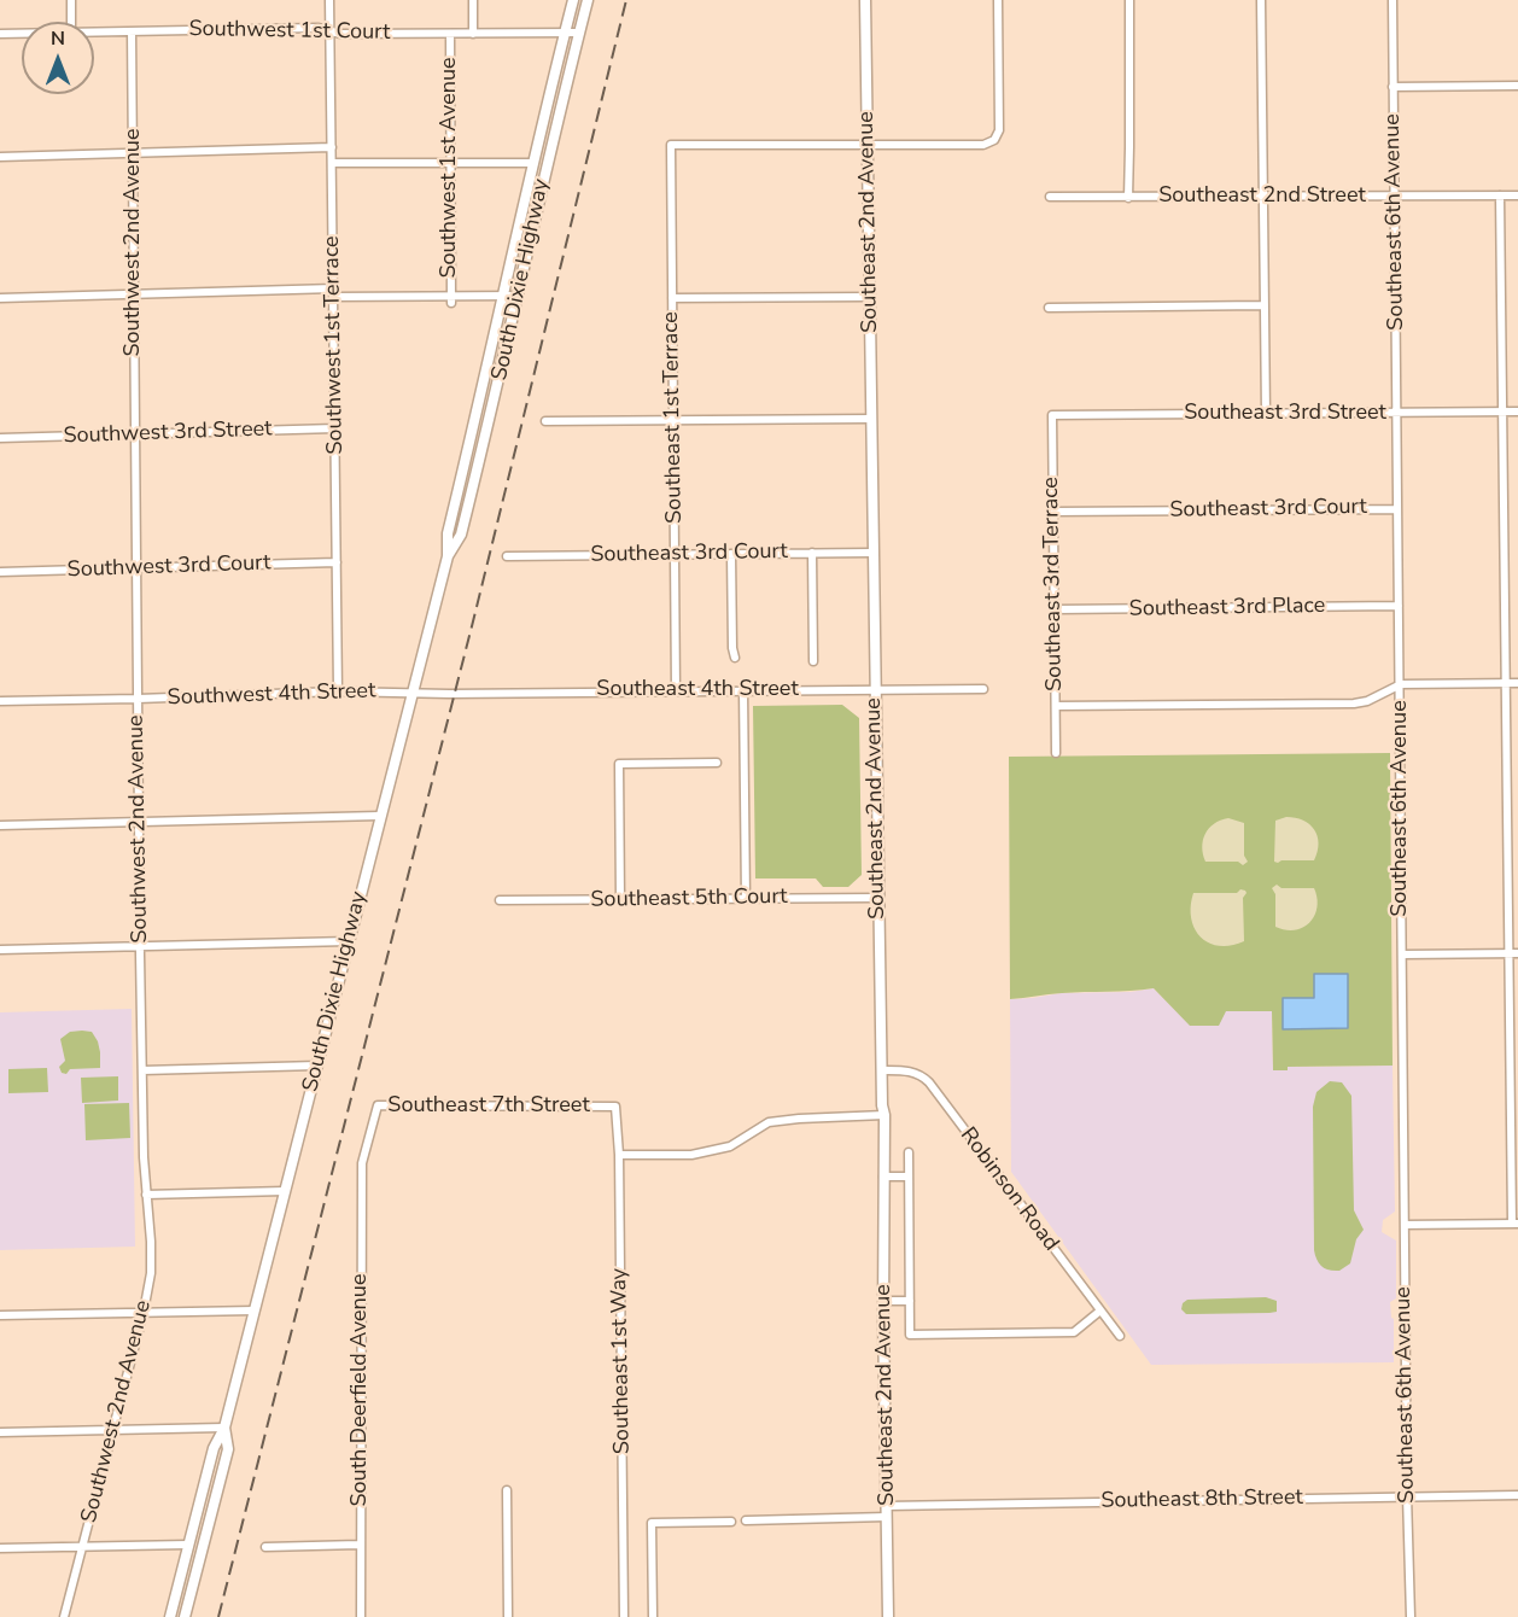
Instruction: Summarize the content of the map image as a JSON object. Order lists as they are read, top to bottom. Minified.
{"streets":{"main road":["Southeast 2nd Avenue","South Dixie Highway"],"street":["Southwest 1st Court","Southwest 1st Avenue","Southeast 2nd Street","Southeast 6th Avenue","Southwest 2nd Avenue","Southwest 1st Terrace","Southeast 3rd Street","Southeast 1st Terrace","Southwest 3rd Street","Southeast 3rd Court","Southwest 3rd Court","Southeast 3rd Terrace","Southeast 3rd Place","Southeast 4th Street","Southwest 4th Street","Southeast 5th Court","Southeast 7th Street","Robinson Road","Southeast 1st Way","South Deerfield Avenue","Southeast 8th Street"]},"crossings":[["Southwest 1st Court","Southwest 1st Avenue"],["Southwest 1st Court","Southwest 2nd Avenue"],["Southwest 1st Court","South Dixie Highway"],["Southwest 1st Court","Southwest 1st Terrace"],["Southeast 2nd Street","Southeast 6th Avenue"],["Southeast 2nd Avenue","Southeast 1st Terrace"],["Southeast 2nd Avenue","Southeast 3rd Court"],["Southeast 2nd Avenue","Southeast 4th Street"],["Southeast 2nd Avenue","Southeast 5th Court"],["Southeast 2nd Avenue","Robinson Road"],["Southeast 2nd Avenue","Southeast 8th Street"],["Southeast 6th Avenue","Southeast 3rd Street"],["Southeast 6th Avenue","Southeast 3rd Court"],["Southeast 6th Avenue","Southeast 3rd Place"],["Southeast 6th Avenue","Southeast 8th Street"],["Southwest 2nd Avenue","Southwest 3rd Street"],["Southwest 2nd Avenue","Southwest 3rd Court"],["Southwest 2nd Avenue","Southwest 4th Street"],["South Dixie Highway","Southeast 4th Street"],["South Dixie Highway","Southwest 4th Street"],["Southwest 1st Terrace","Southwest 3rd Street"],["Southwest 1st Terrace","Southwest 3rd Court"],["Southwest 1st Terrace","Southwest 4th Street"],["Southeast 3rd Street","Southeast 3rd Terrace"],["Southeast 1st Terrace","Southeast 3rd Court"],["Southeast 1st Terrace","Southeast 4th Street"],["Southeast 3rd Court","Southeast 3rd Terrace"],["Southeast 3rd Terrace","Southeast 3rd Place"],["Southeast 4th Street","Southwest 4th Street"],["Southeast 7th Street","Southeast 1st Way"],["Southeast 7th Street","South Deerfield Avenue"]],"north":"top"}
